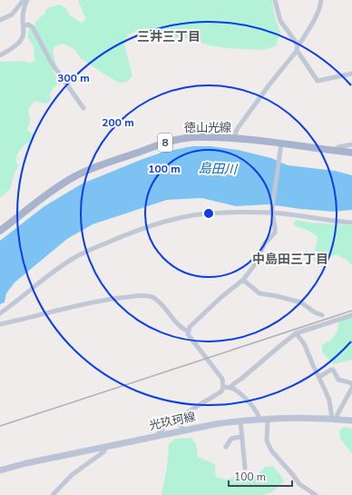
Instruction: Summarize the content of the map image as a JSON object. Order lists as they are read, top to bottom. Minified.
{"streets":{"main road":["徳山光線","8","光玖珂線"]},"districts":["三井三丁目","中島田三丁目"],"water":["島田川"],"scale_bar":"100 m","rings":["300 m","200 m","100 m"]}
